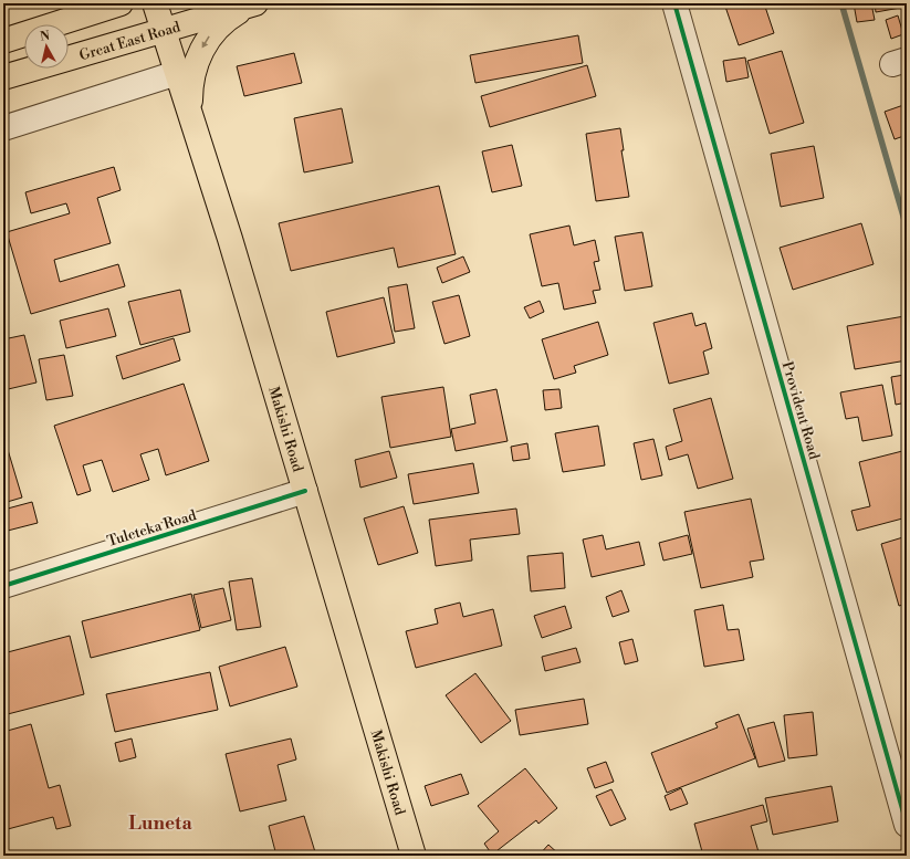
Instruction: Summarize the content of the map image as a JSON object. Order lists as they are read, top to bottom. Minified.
{"streets":{"main road":["Great East Road","Makishi Road"],"street":["Provident Road","Tuleteka Road"]},"crossings":[["Great East Road","Makishi Road"],["Makishi Road","Tuleteka Road"]],"districts":["Luneta"],"north":"top"}
